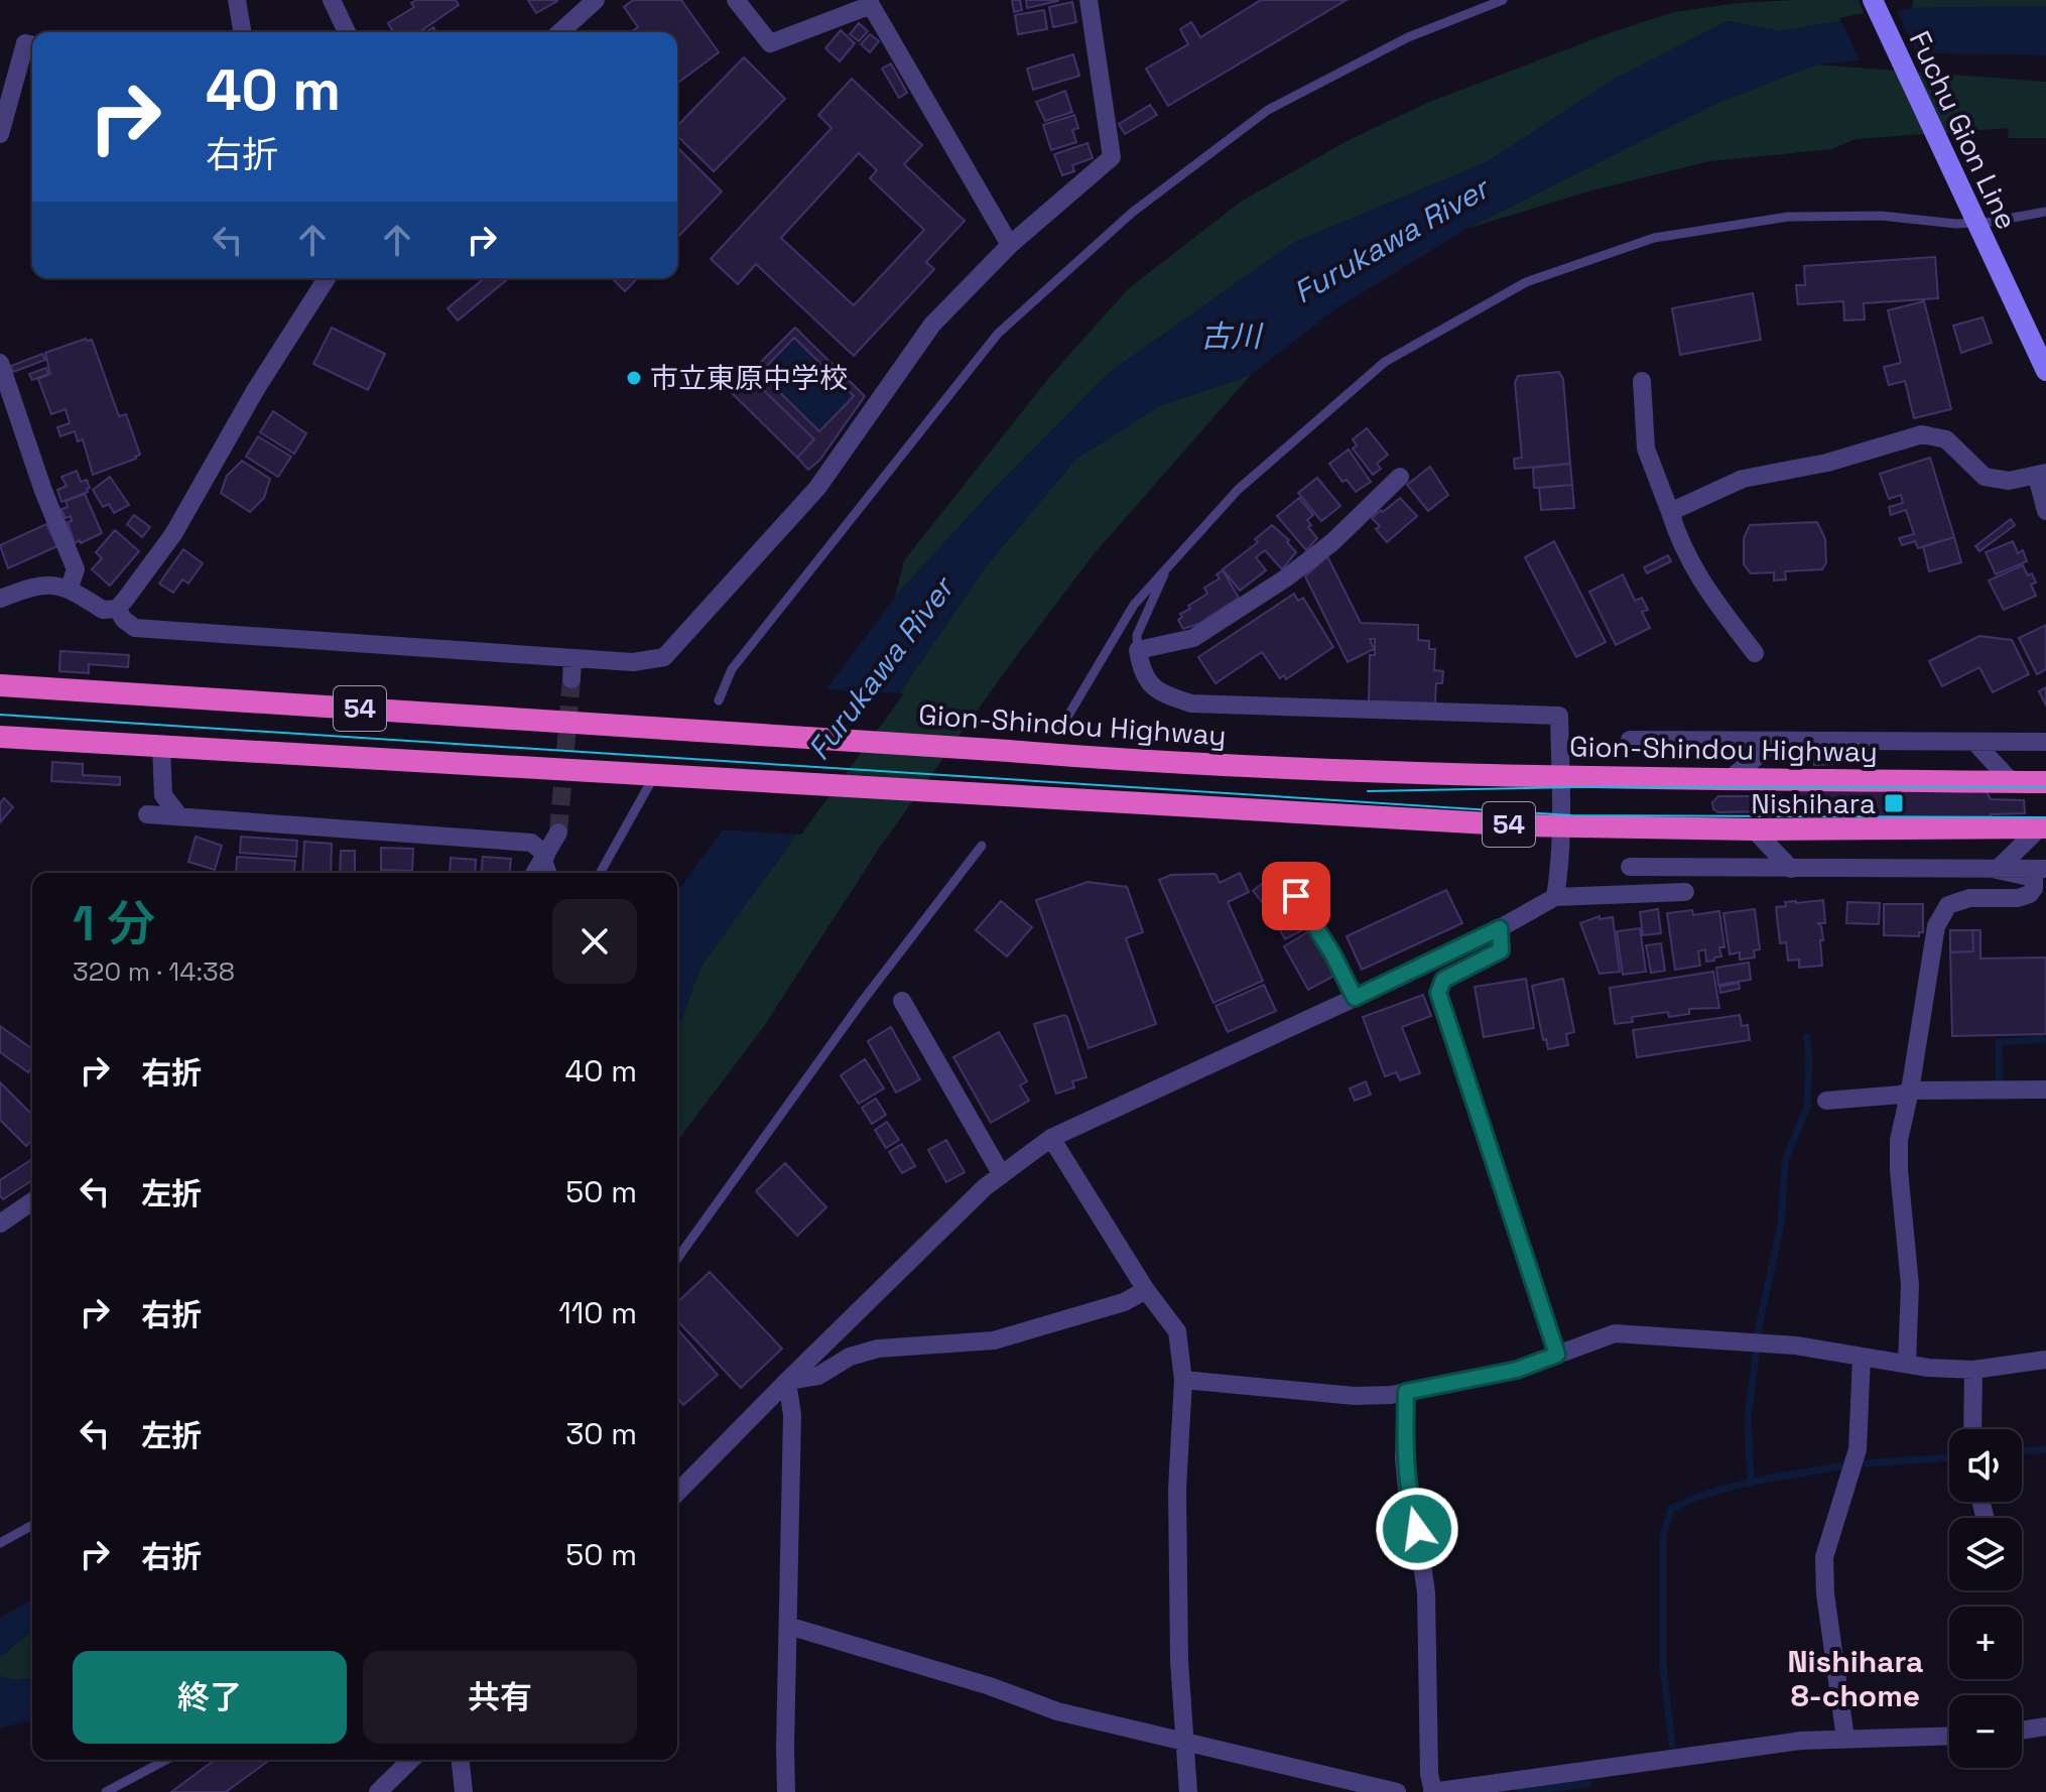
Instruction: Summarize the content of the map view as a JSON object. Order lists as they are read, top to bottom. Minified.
{"streets":{"highway":["54","Gion-Shindou Highway"],"main road":["Fuchu Gion Line"]},"districts":["Nishihara 8-chome"],"water":["Furukawa River","古川"],"places":{"other":["市立東原中学校"],"transit":["Nishihara"]},"page":{"turn":["40 m","右折"],"heading":["1 分","320 m · 14:38"],"list":[{"name":"右折","value":"40 m"},{"name":"左折","value":"50 m"},{"name":"右折","value":"110 m"},{"name":"左折","value":"30 m"},{"name":"右折","value":"50 m"}],"map_buttons":["+","−"],"buttons":["終了","共有"]}}
